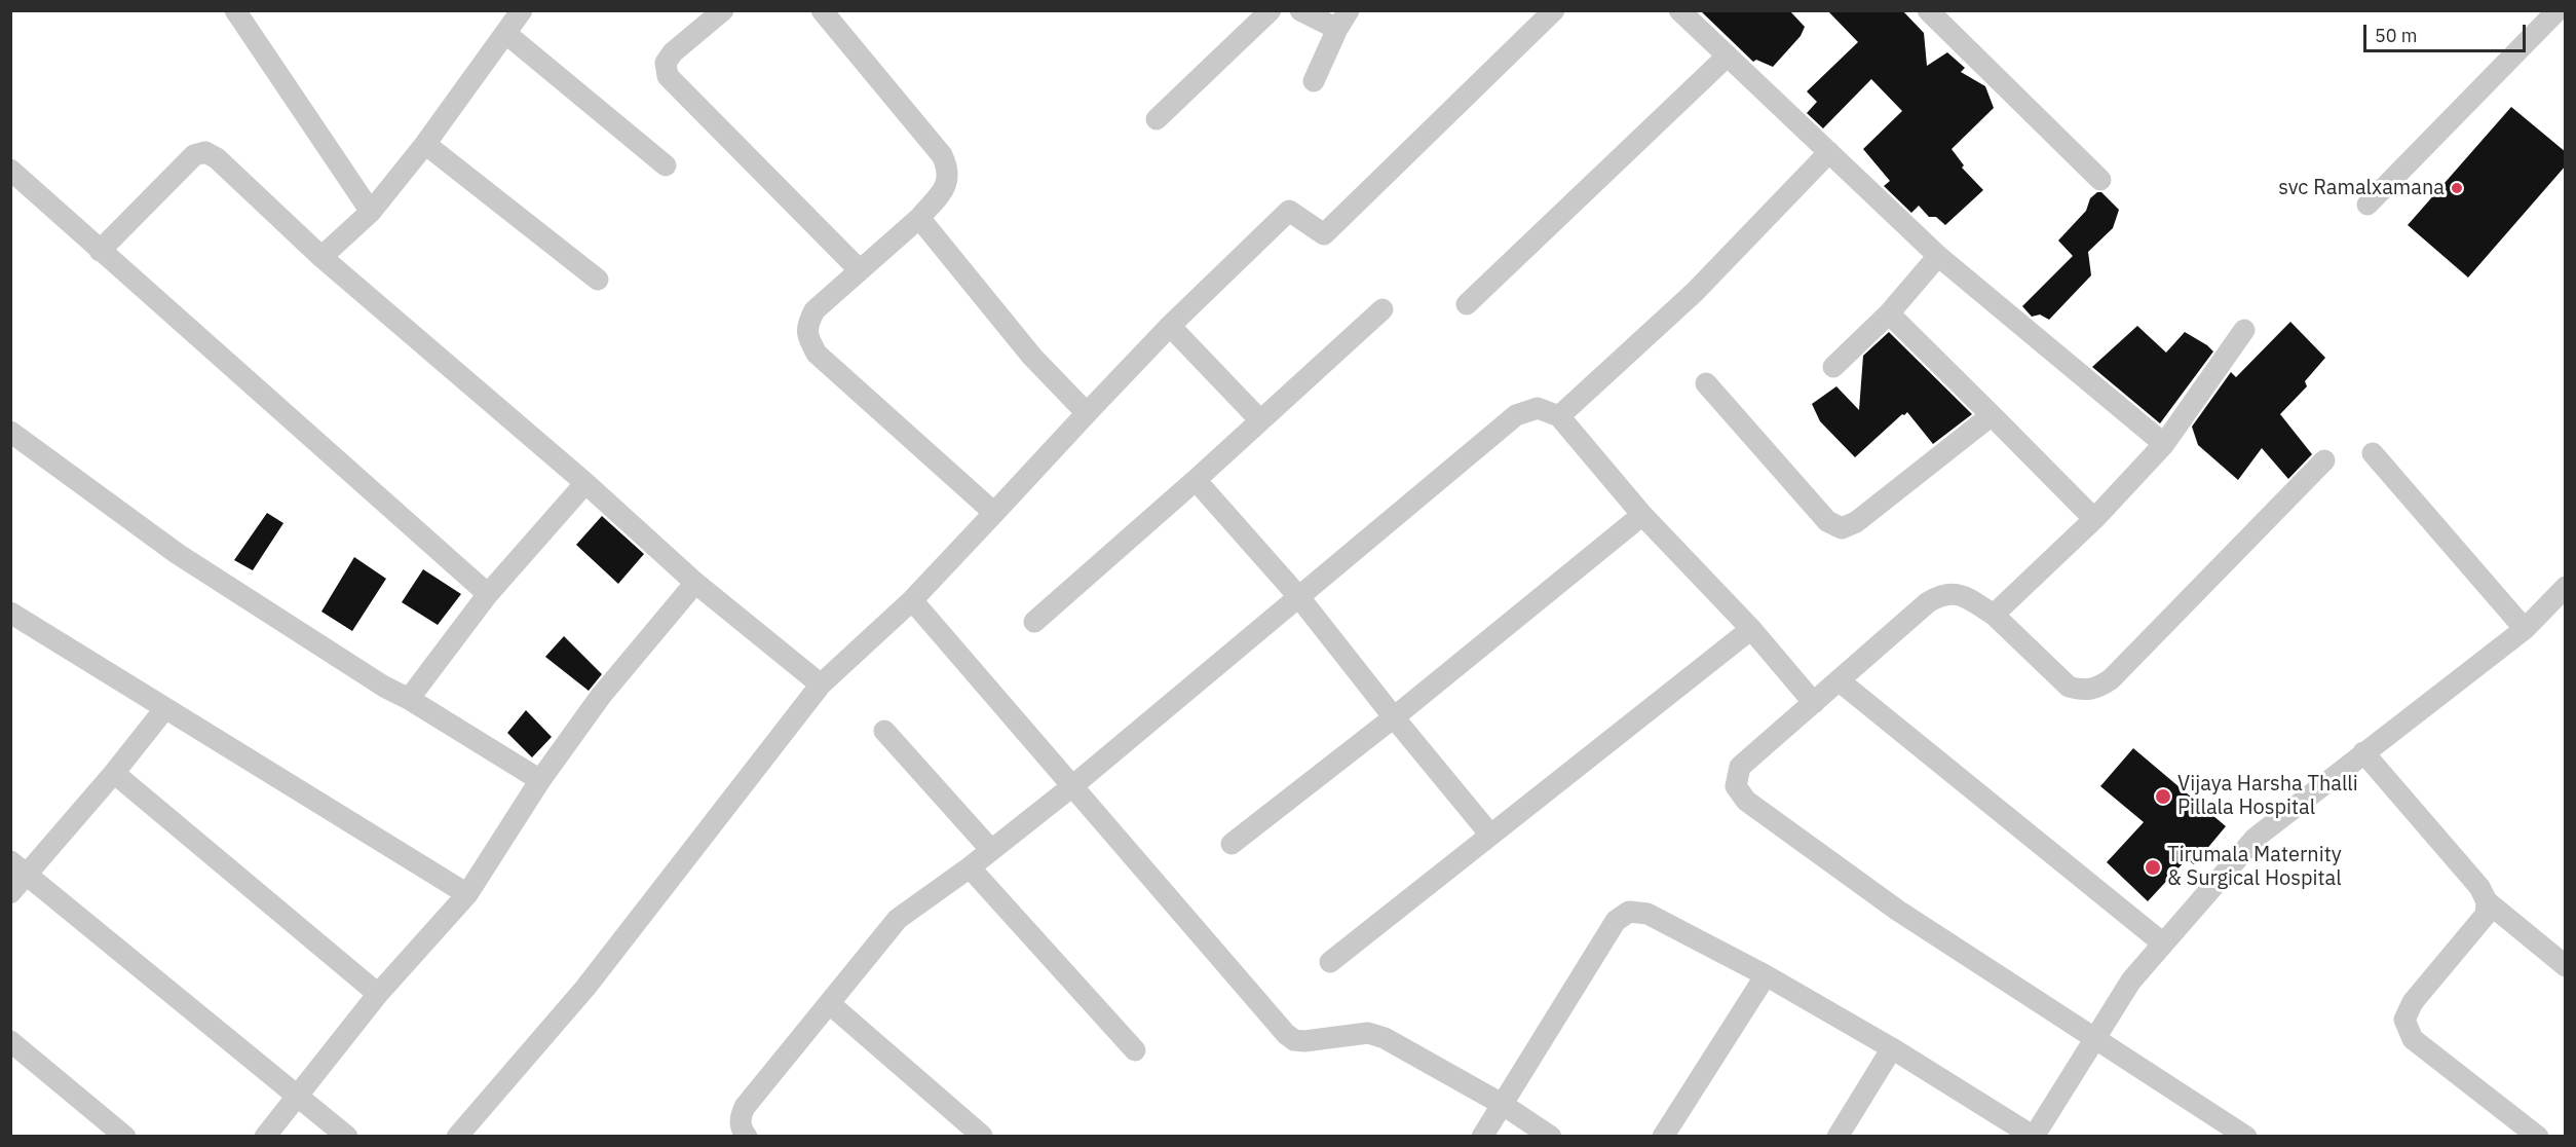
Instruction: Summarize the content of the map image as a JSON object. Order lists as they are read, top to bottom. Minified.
{"places":["svc Ramalxamana","Vijaya Harsha Thalli Pillala Hospital","Tirumala Maternity & Surgical Hospital"],"scale_bar":"50 m"}
